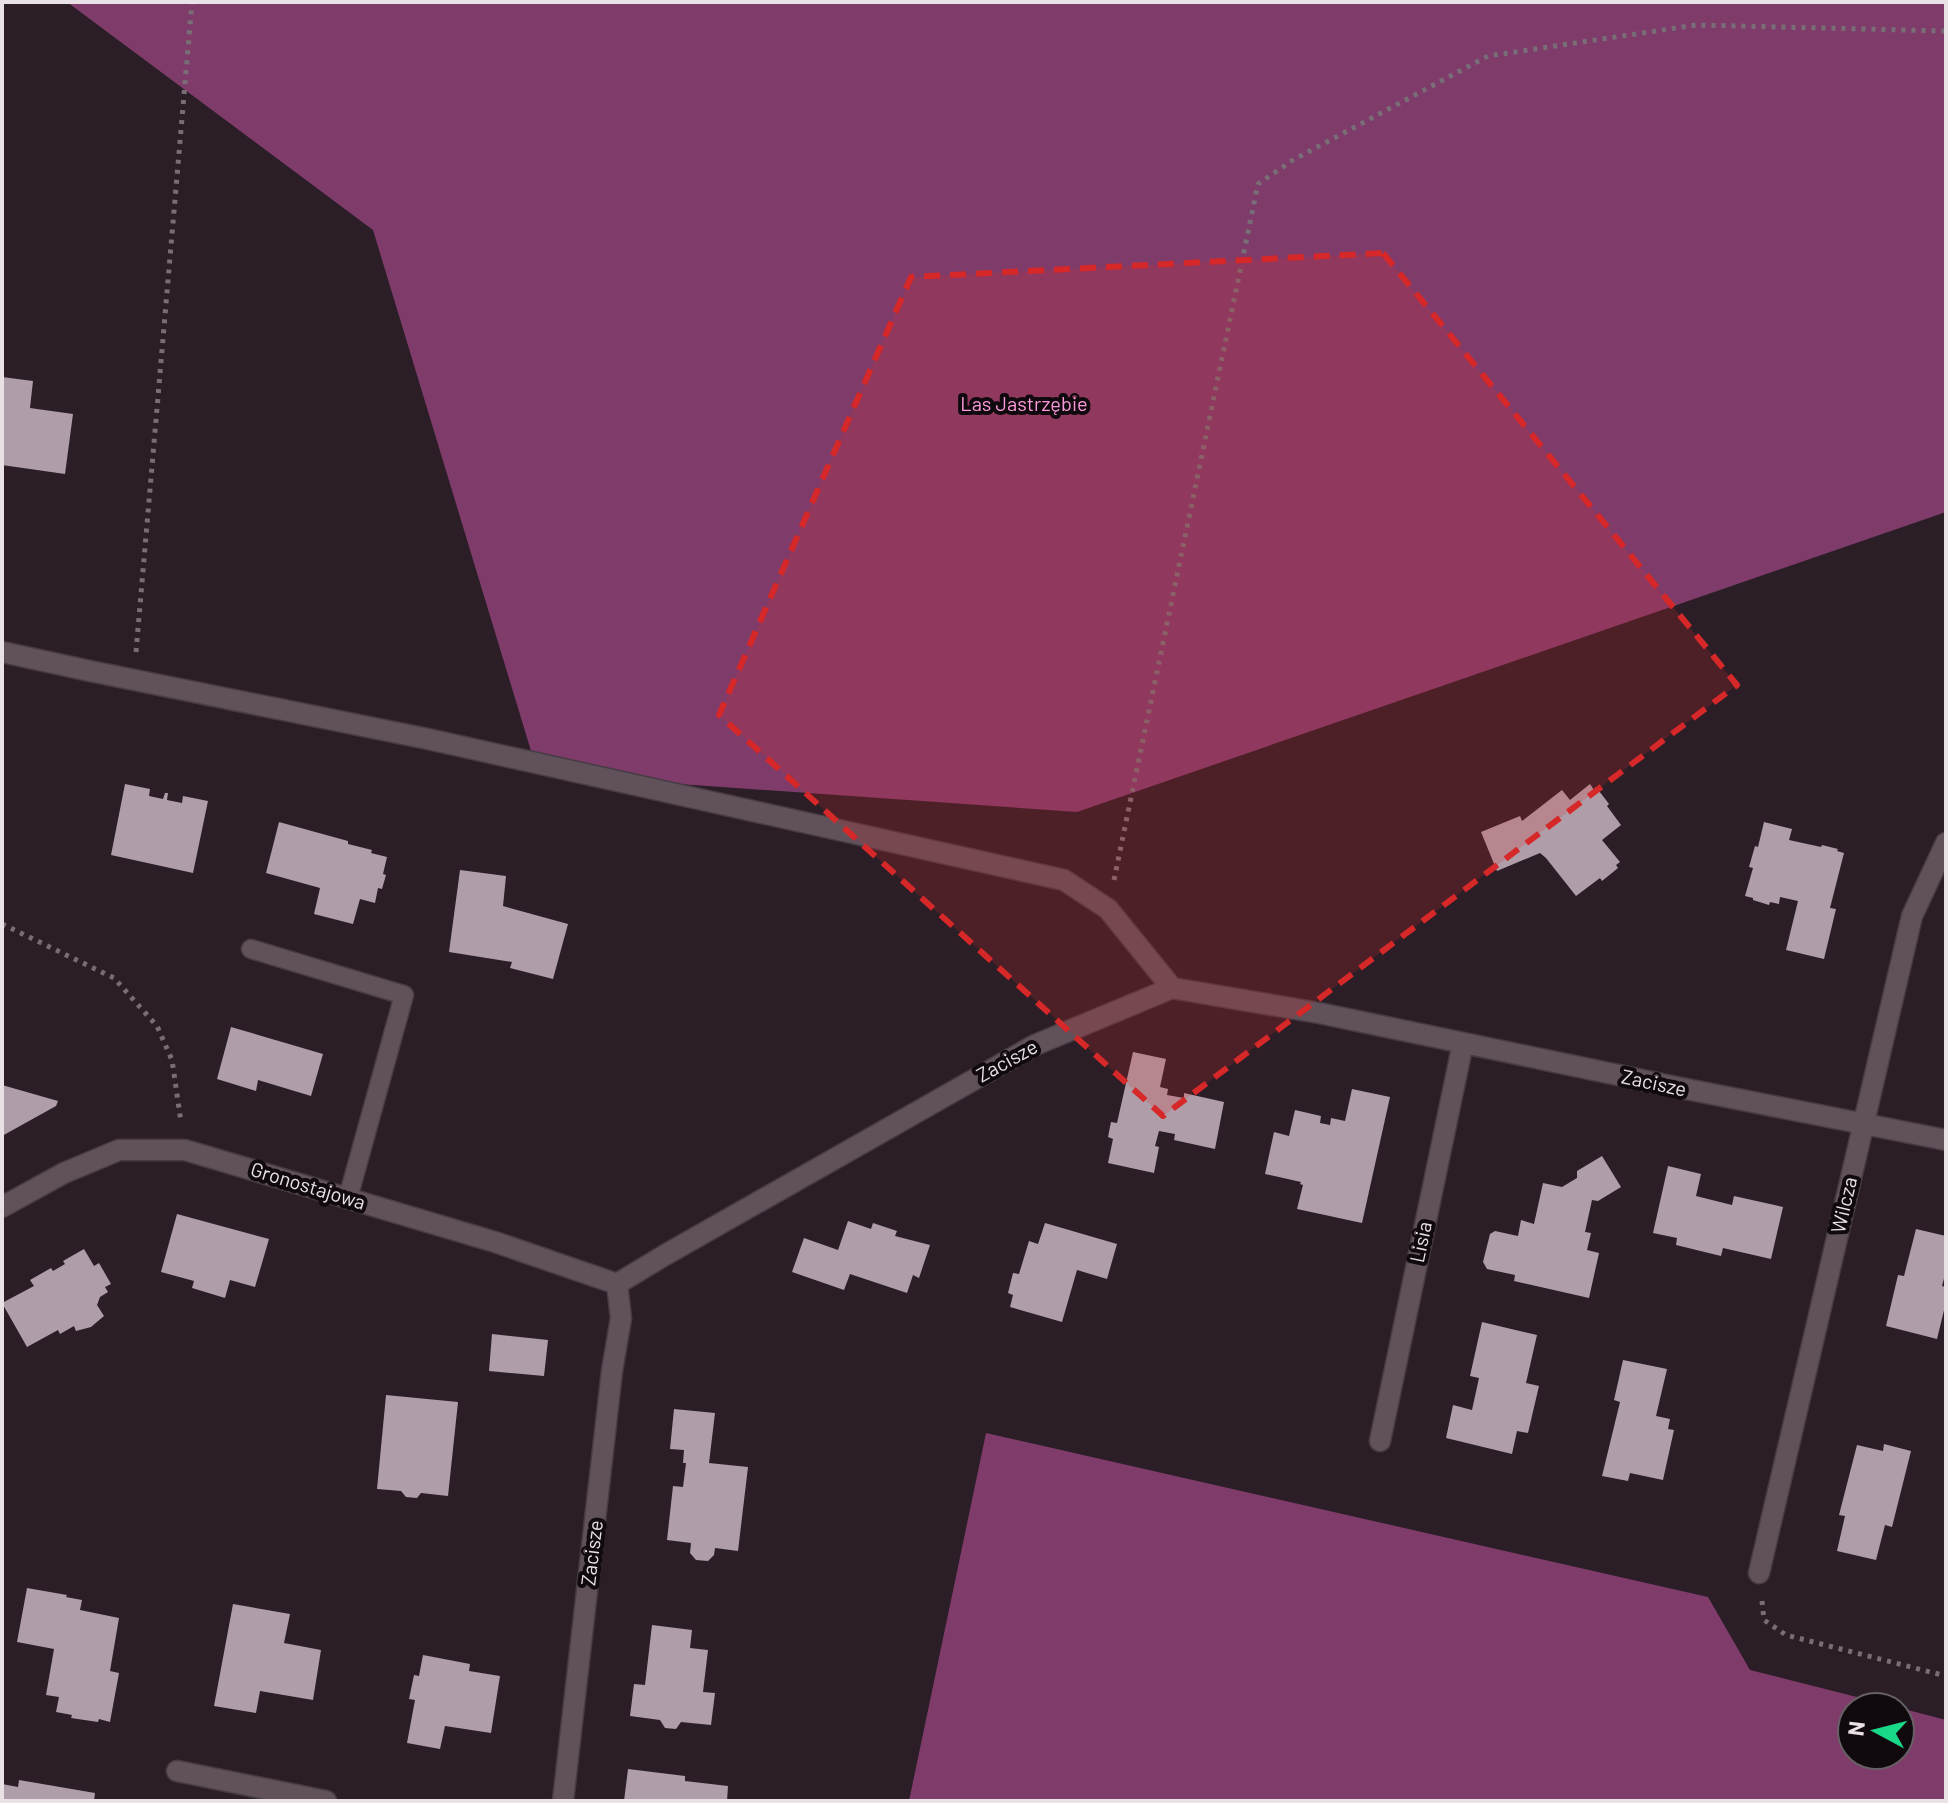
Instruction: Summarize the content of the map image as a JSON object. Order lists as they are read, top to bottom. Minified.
{"streets":{"street":["Zacisze","Gronostajowa","Wilcza","Lisia"]},"crossings":[["Zacisze","Gronostajowa"],["Zacisze","Wilcza"],["Zacisze","Lisia"]],"parks":["Las Jastrzębie"],"north":"left"}
